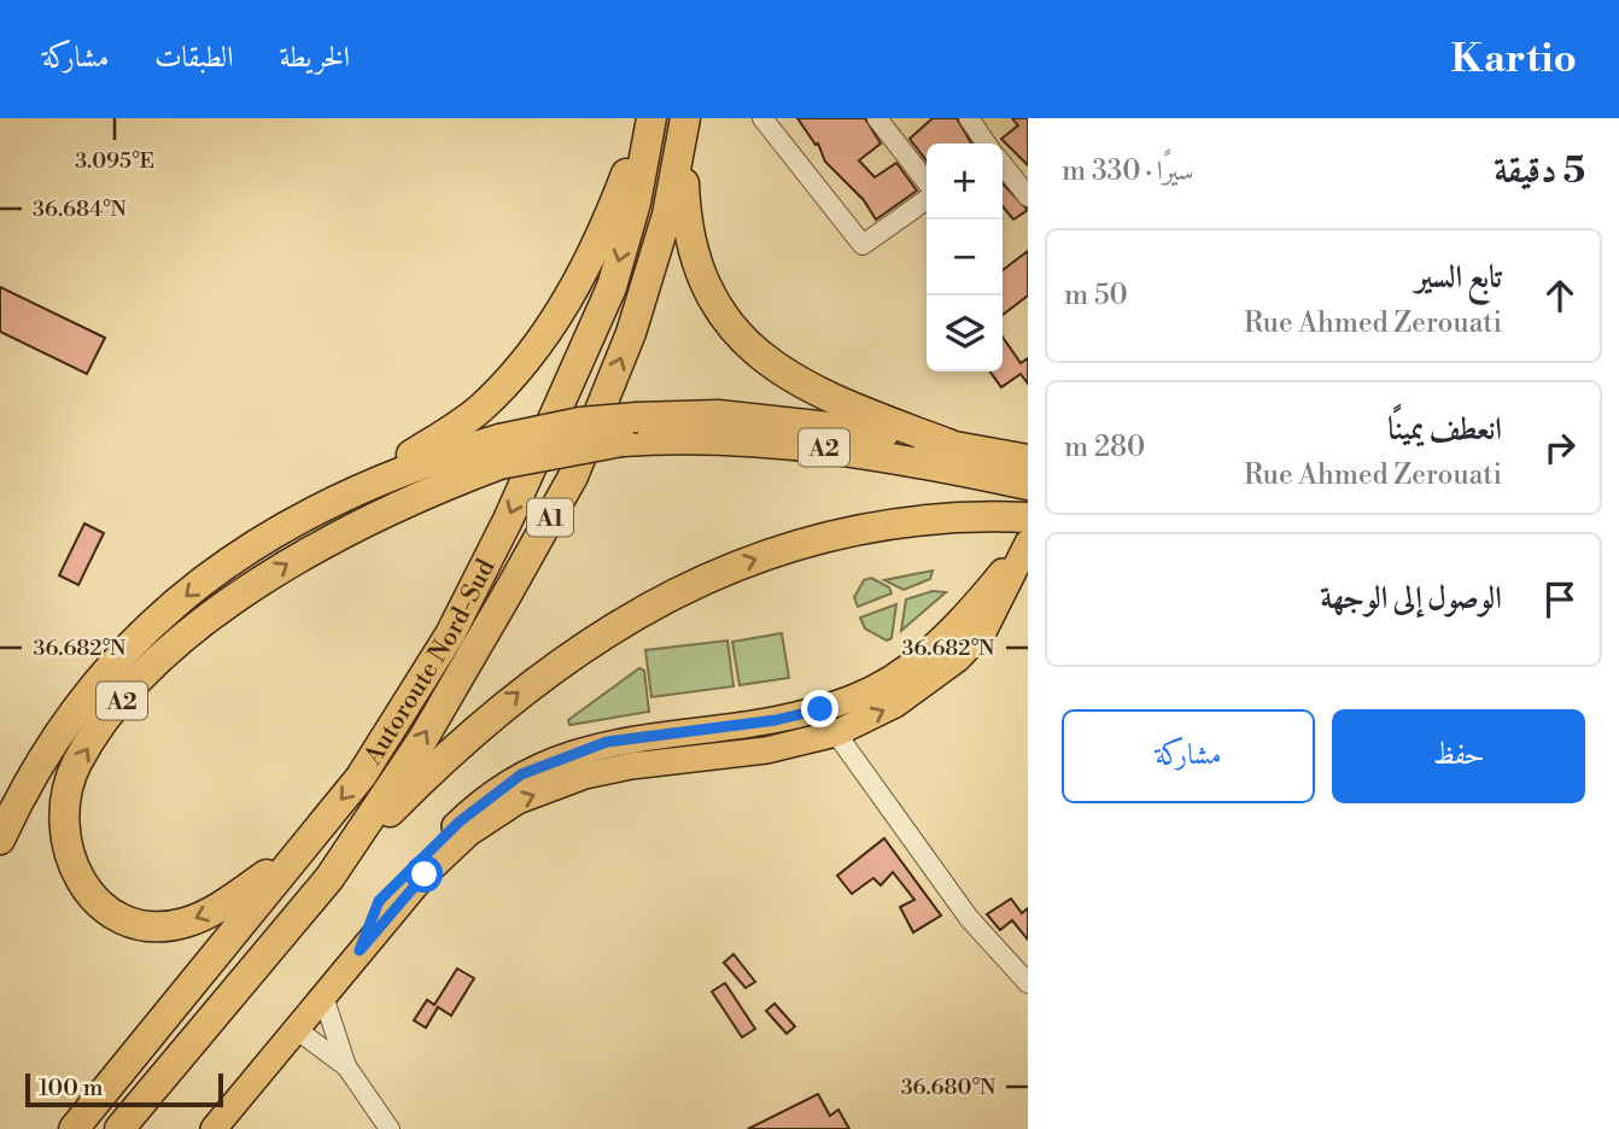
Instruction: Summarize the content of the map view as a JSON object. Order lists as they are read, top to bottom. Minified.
{"streets":{"highway":["A2","A1","Autoroute Nord-Sud"]},"crossings":[["A2","Autoroute Nord-Sud"]],"scale_bar":"100 m","page":{"header":"Kartio","nav":["الخريطة","الطبقات","مشاركة"],"heading":["5 دقيقة","سيرًا · 330 m"],"map_buttons":["+","−"],"list":[["تابع السير","Rue Ahmed Zerouati","50 m"],["انعطف يمينًا","Rue Ahmed Zerouati","280 m"],"الوصول إلى الوجهة"],"buttons":["حفظ","مشاركة"],"scale":"100 m"},"coordinates":["3.095°E","36.684°N","36.682°N","36.680°N"]}
